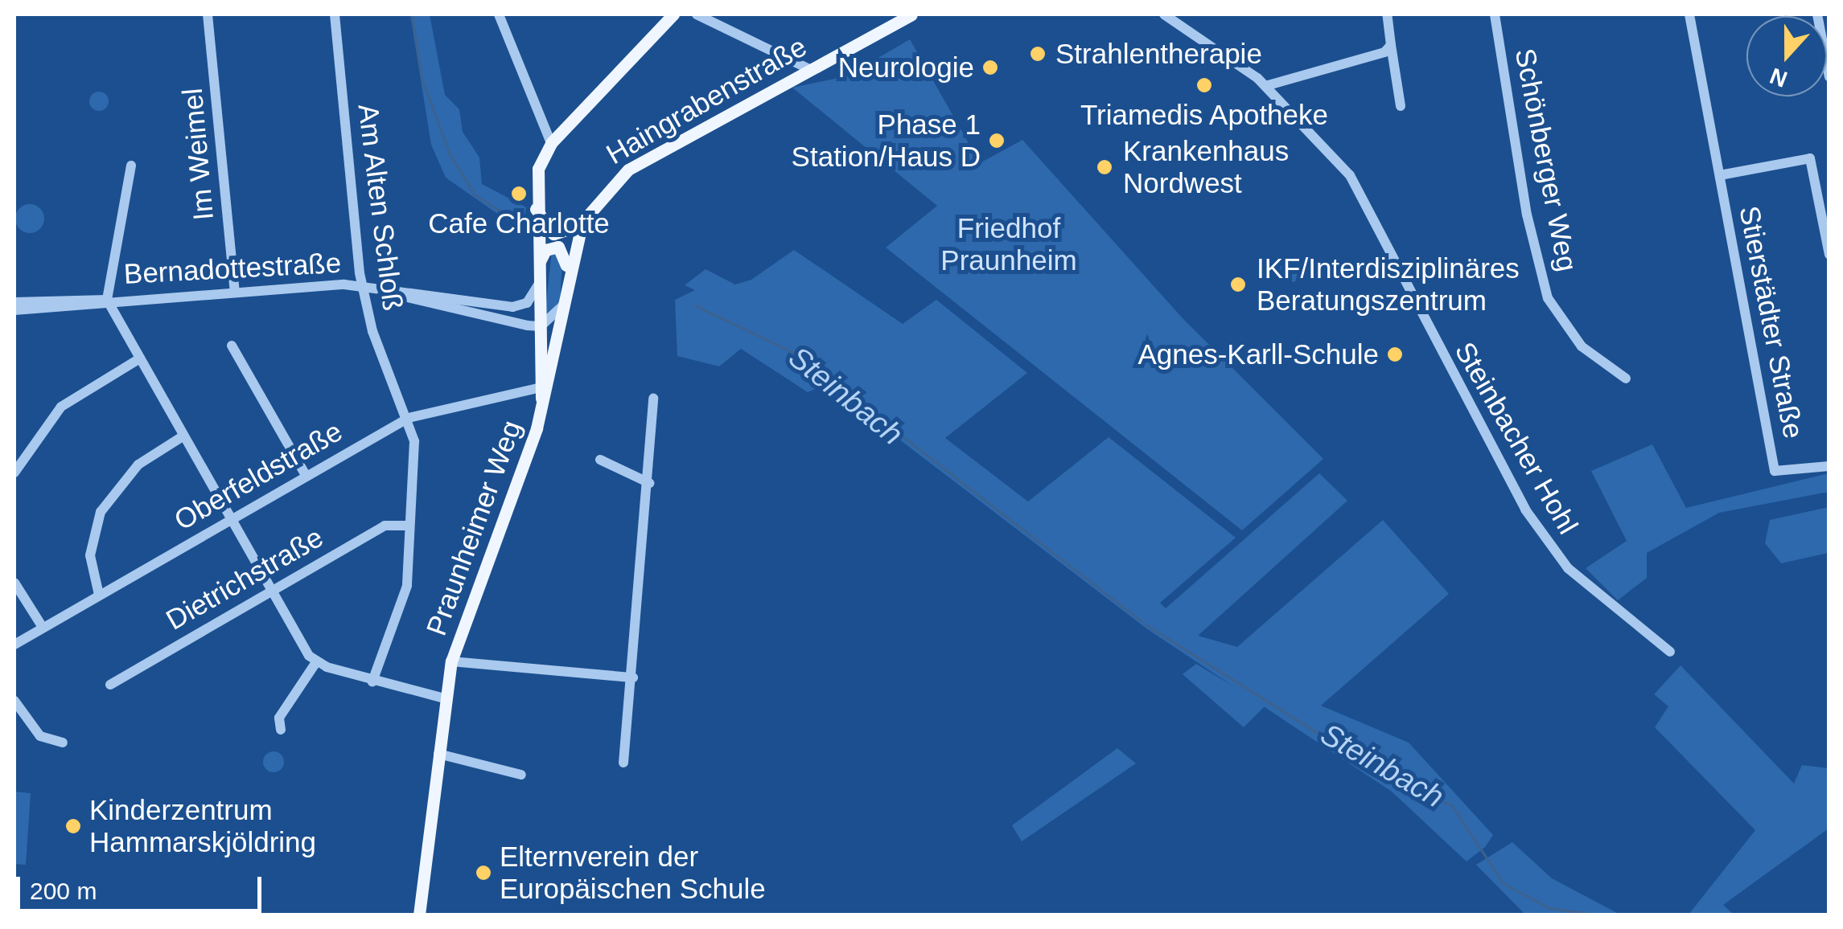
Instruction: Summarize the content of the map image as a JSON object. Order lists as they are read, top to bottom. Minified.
{"streets":{"main road":["Haingrabenstraße","Praunheimer Weg"],"street":["Im Weimel","Schönberger Weg","Am Alten Schloß","Bernadottestraße","Stierstädter Straße","Steinbacher Hohl","Oberfeldstraße","Dietrichstraße"]},"crossings":[["Haingrabenstraße","Praunheimer Weg"],["Im Weimel","Bernadottestraße"],["Am Alten Schloß","Bernadottestraße"],["Am Alten Schloß","Oberfeldstraße"],["Am Alten Schloß","Dietrichstraße"],["Oberfeldstraße","Praunheimer Weg"]],"water":["Steinbach"],"parks":["Friedhof Praunheim"],"places":["Strahlentherapie","Neurologie","Triamedis Apotheke","Phase 1 Station/Haus D","Krankenhaus Nordwest","Cafe Charlotte","IKF/Interdisziplinäres Beratungszentrum","Agnes-Karll-Schule","Kinderzentrum Hammarskjöldring","Elternverein der Europäischen Schule"],"scale_bar":"200 m","north":"bottom"}
